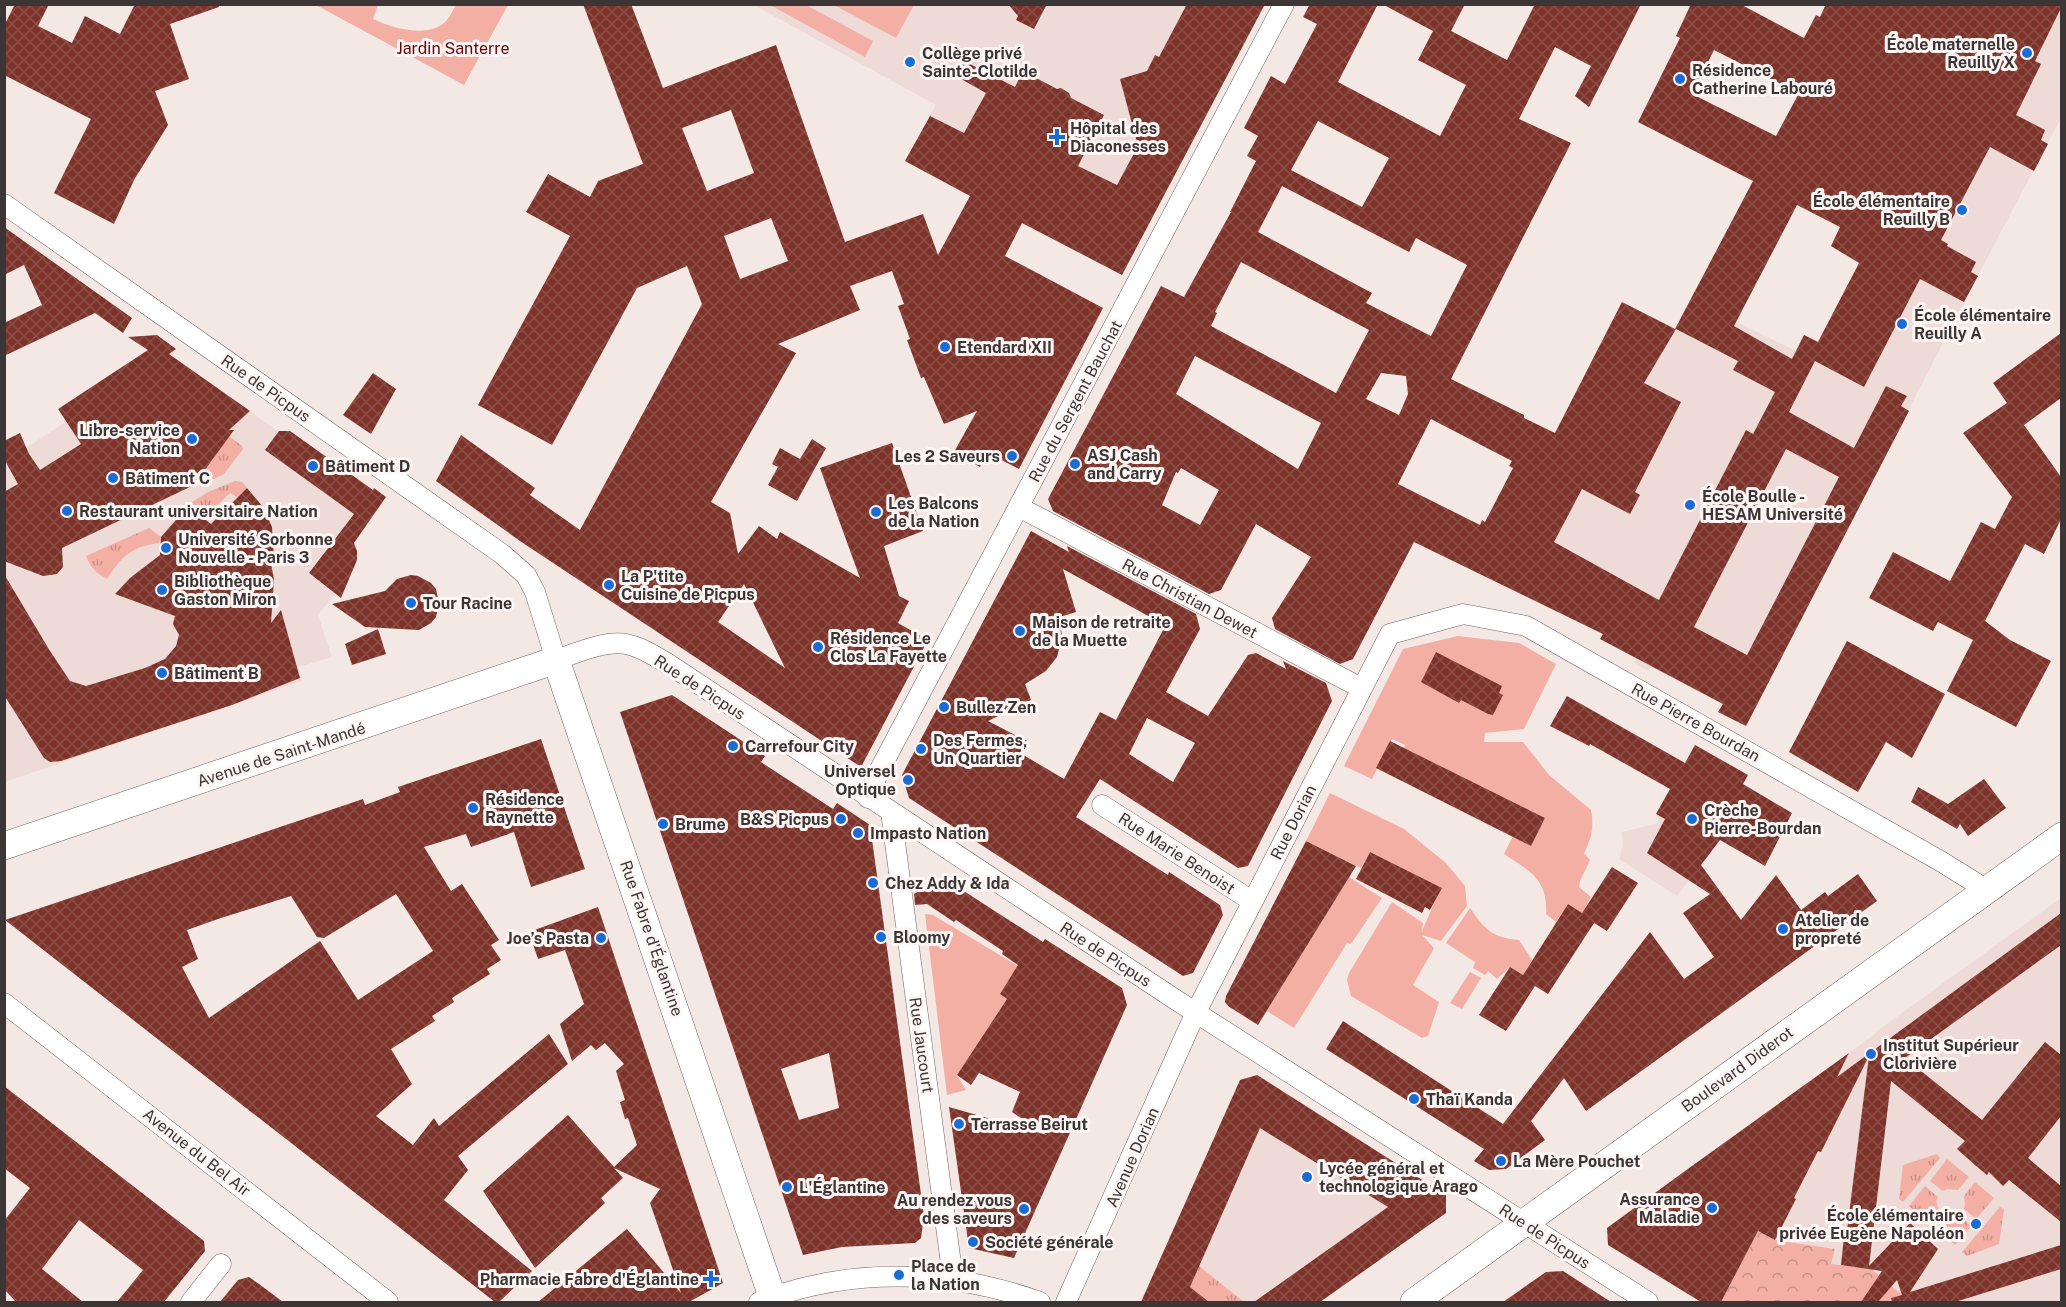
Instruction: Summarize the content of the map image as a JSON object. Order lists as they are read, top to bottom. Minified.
{"streets":{"street":["Rue de Picpus","Rue du Sergent Bauchat","Rue Christian Dewet","Rue Pierre Bourdan","Avenue de Saint-Mandé","Rue Dorian","Rue Marie Benoist","Rue Fabre d'Églantine","Rue Jaucourt","Boulevard Diderot","Avenue du Bel Air","Avenue Dorian"]},"crossings":[["Rue de Picpus","Rue du Sergent Bauchat"],["Rue de Picpus","Avenue de Saint-Mandé"],["Rue de Picpus","Rue Dorian"],["Rue de Picpus","Rue Fabre d'Églantine"],["Rue de Picpus","Rue Jaucourt"],["Rue de Picpus","Boulevard Diderot"],["Rue de Picpus","Avenue Dorian"],["Rue du Sergent Bauchat","Rue Christian Dewet"],["Rue Christian Dewet","Rue Dorian"],["Rue Pierre Bourdan","Rue Dorian"],["Rue Pierre Bourdan","Boulevard Diderot"],["Avenue de Saint-Mandé","Rue Fabre d'Églantine"],["Rue Dorian","Rue Marie Benoist"],["Rue Dorian","Avenue Dorian"]],"parks":["Jardin Santerre"],"places":{"other":["École maternelle Reuilly X","Collège privé Sainte-Clotilde","Résidence Catherine Labouré","École élémentaire Reuilly B","École élémentaire Reuilly A","Etendard XII","Libre-service Nation","Les 2 Saveurs","ASJ Cash and Carry","Bâtiment D","Bâtiment C","École Boulle - HESAM Université","Restaurant universitaire Nation","Les Balcons de la Nation","Université Sorbonne Nouvelle - Paris 3","La P'tite Cuisine de Picpus","Bibliothèque Gaston Miron","Tour Racine","Maison de retraite de la Muette","Résidence Le Clos La Fayette","Bâtiment B","Bullez Zen","Carrefour City","Des Fermes, Un Quartier","Universel Optique","Résidence Raynette","B&S Picpus","Crèche Pierre-Bourdan","Brume","Impasto Nation","Chez Addy & Ida","Atelier de propreté","Bloomy","Joe’s Pasta","Institut Supérieur Clorivière","Thaï Kanda","Terrasse Beirut","La Mère Pouchet","Lycée général et technologique Arago","L'Églantine","Assurance Maladie","Au rendez vous des saveurs","École élémentaire privée Eugène Napoléon","Société générale","Place de la Nation"],"health":["Hôpital des Diaconesses","Pharmacie Fabre d'Églantine"]}}
